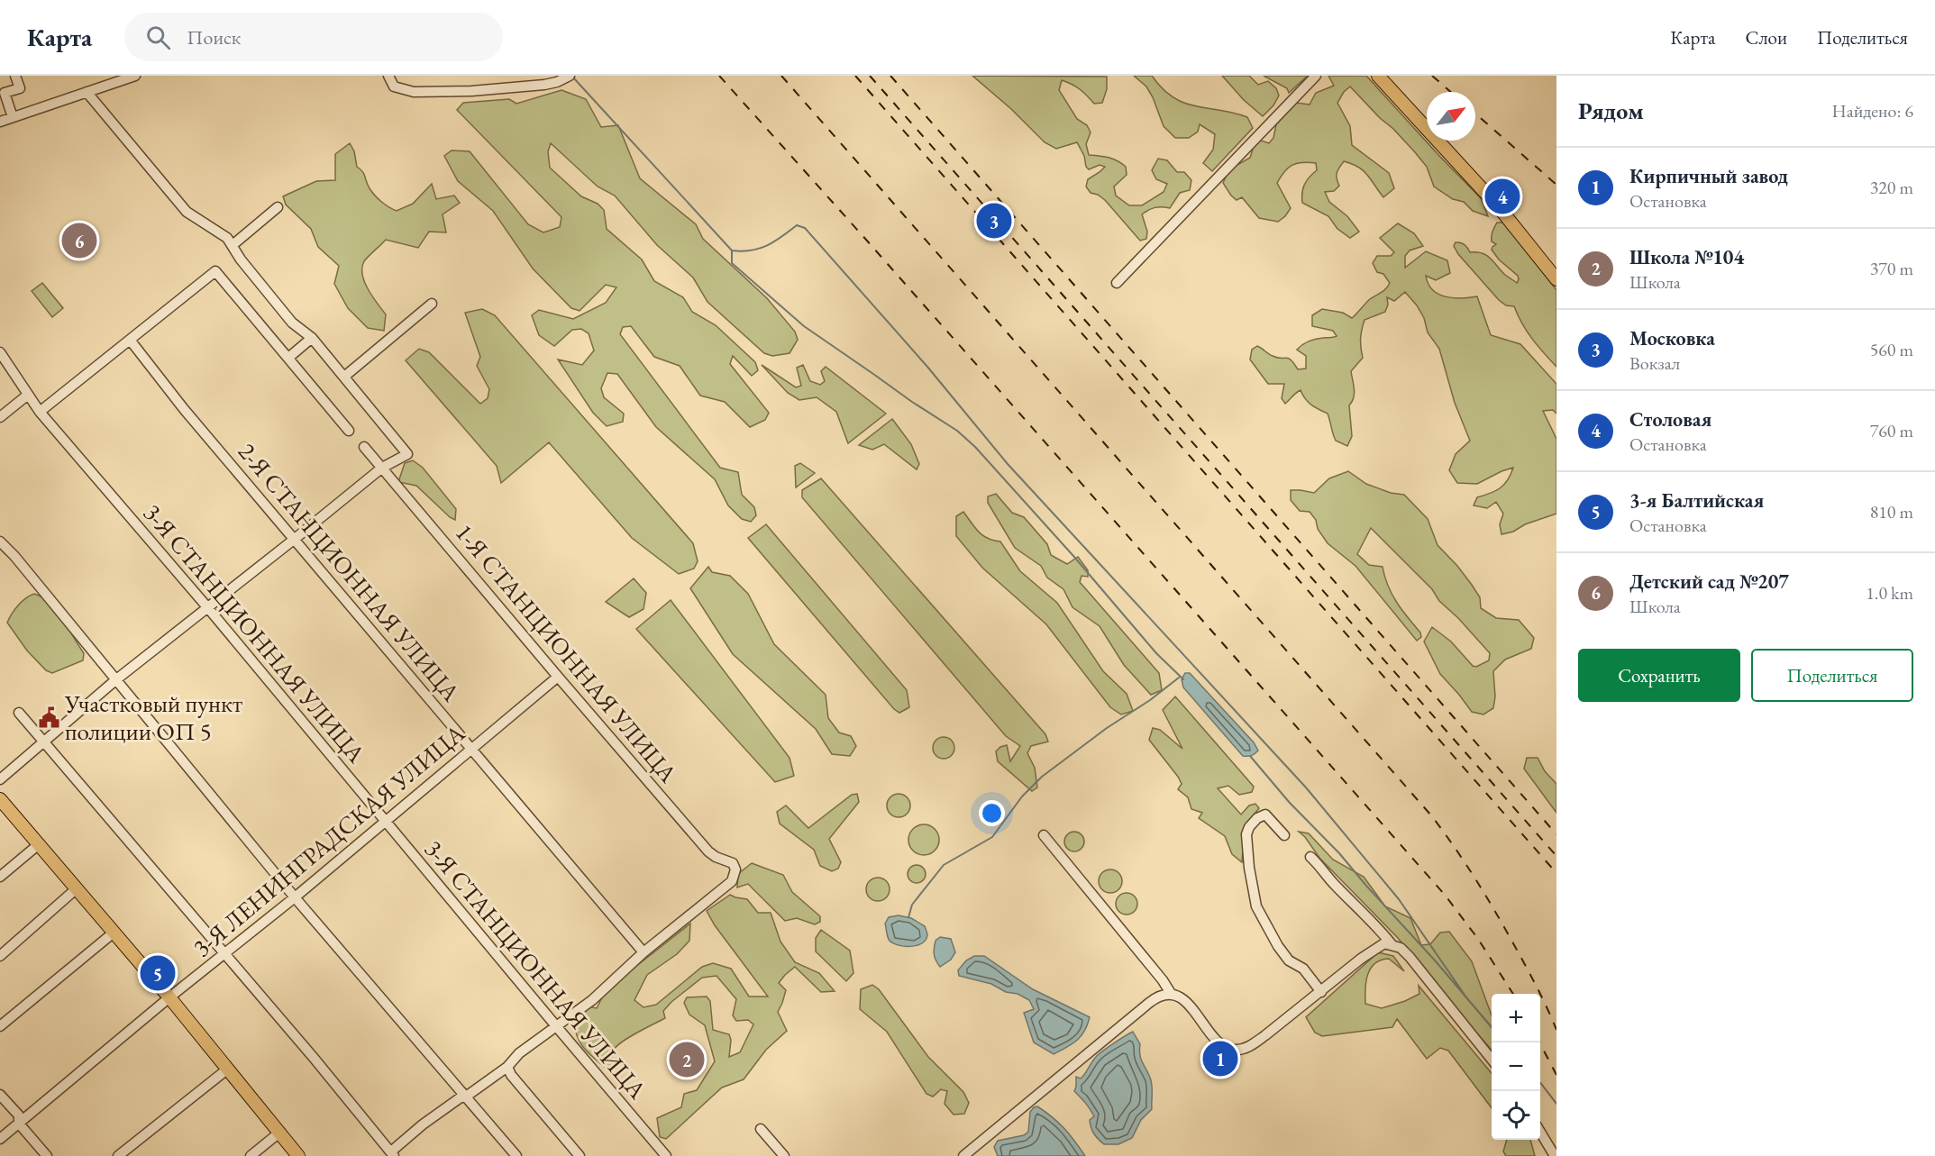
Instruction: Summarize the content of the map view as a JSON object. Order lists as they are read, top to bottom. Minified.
{"streets":{"street":["2-Я СТАНЦИОННАЯ УЛИЦА","3-Я СТАНЦИОННАЯ УЛИЦА","1-Я СТАНЦИОННАЯ УЛИЦА","3-Я ЛЕНИНГРАДСКАЯ УЛИЦА"]},"crossings":[["2-Я СТАНЦИОННАЯ УЛИЦА","1-Я СТАНЦИОННАЯ УЛИЦА"],["2-Я СТАНЦИОННАЯ УЛИЦА","3-Я ЛЕНИНГРАДСКАЯ УЛИЦА"],["3-Я СТАНЦИОННАЯ УЛИЦА","3-Я ЛЕНИНГРАДСКАЯ УЛИЦА"],["1-Я СТАНЦИОННАЯ УЛИЦА","3-Я ЛЕНИНГРАДСКАЯ УЛИЦА"]],"places":{"public building":["Участковый пункт полиции ОП 5"]},"north":"top right","page":{"header":"Карта","search":"Поиск","nav":["Карта","Слои","Поделиться"],"heading":["Рядом","Найдено: 6"],"list":[{"mark":"1","name":"Кирпичный завод","note":"Остановка","value":"320 m"},{"mark":"2","name":"Школа №104","note":"Школа","value":"370 m"},{"mark":"3","name":"Московка","note":"Вокзал","value":"560 m"},{"mark":"4","name":"Столовая","note":"Остановка","value":"760 m"},{"mark":"5","name":"3-я Балтийская","note":"Остановка","value":"810 m"},{"mark":"6","name":"Детский сад №207","note":"Школа","value":"1.0 km"}],"pins":["4","3","6","5","1","2"],"buttons":["Сохранить","Поделиться"],"map_buttons":["+","−"]}}
